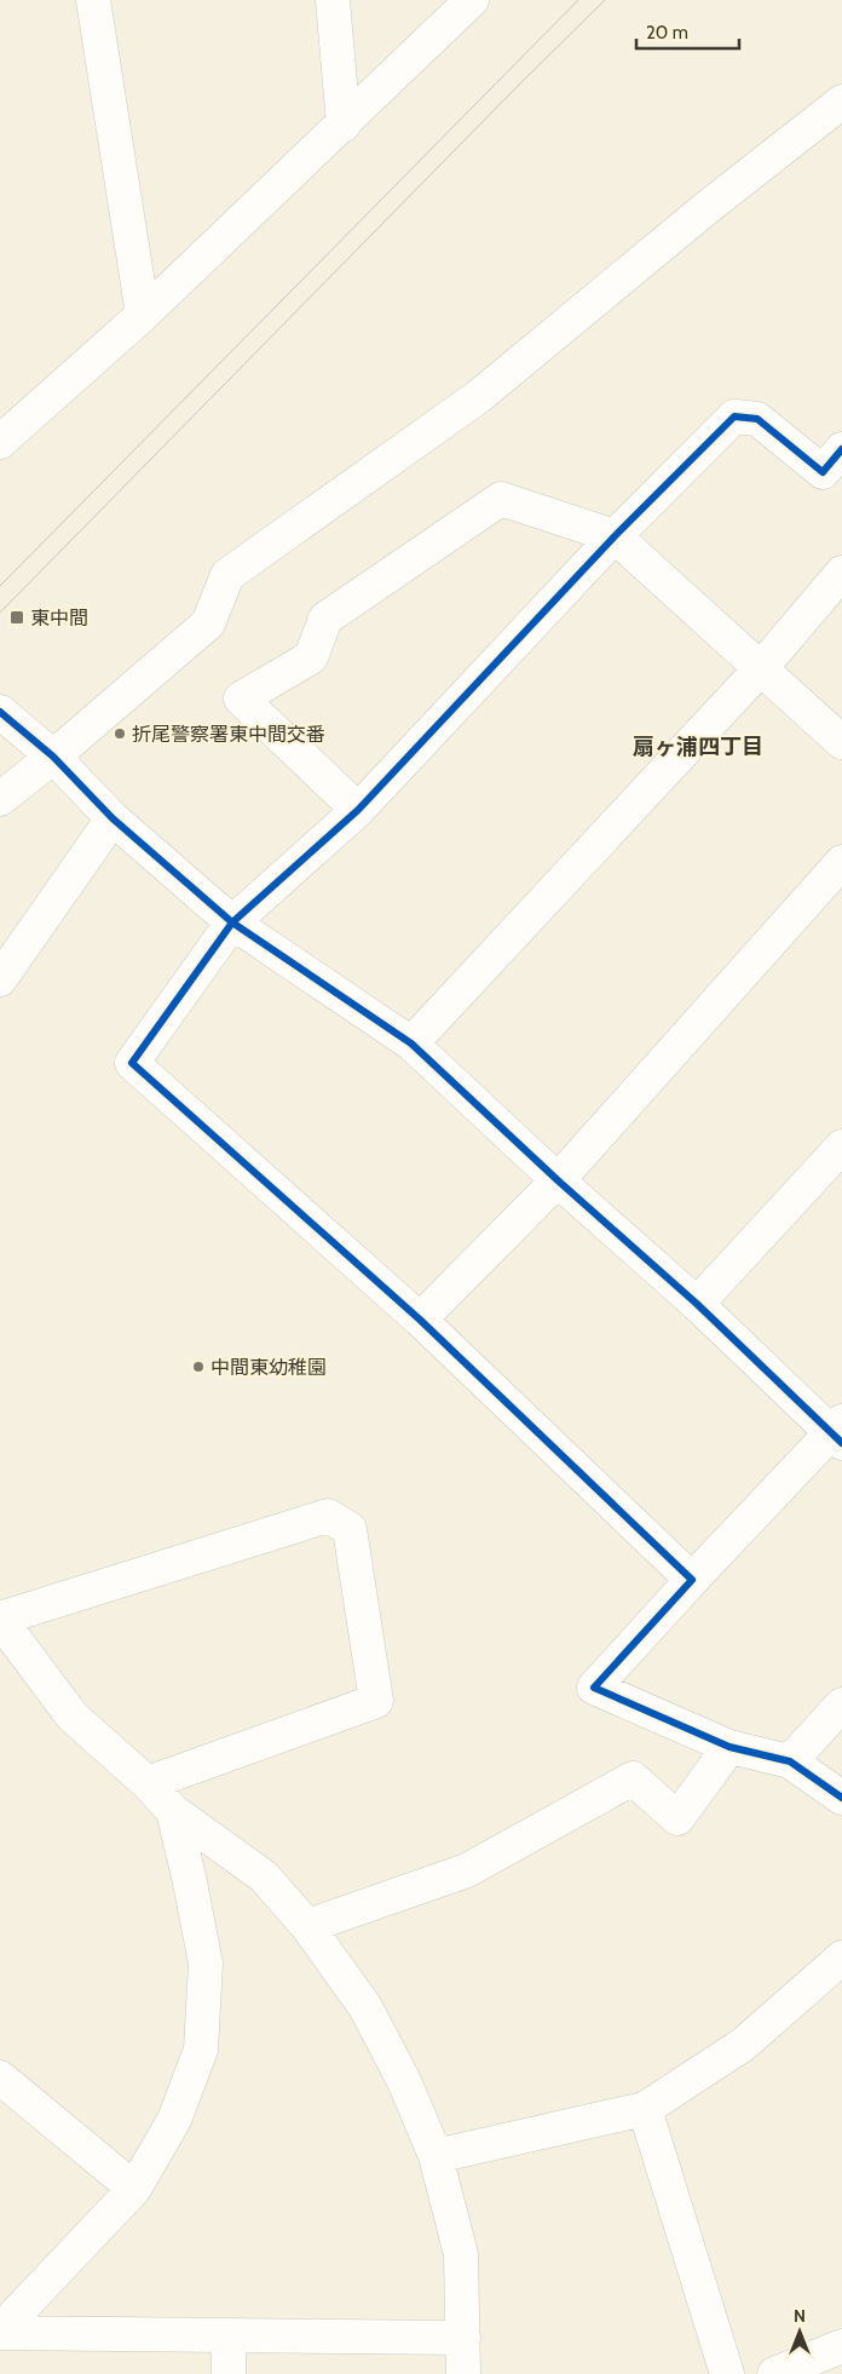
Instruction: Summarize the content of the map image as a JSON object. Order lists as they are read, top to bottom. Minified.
{"districts":["扇ヶ浦四丁目"],"places":{"transit":["東中間"],"other":["折尾警察署東中間交番","中間東幼稚園"]},"scale_bar":"20 m","north":"top"}
